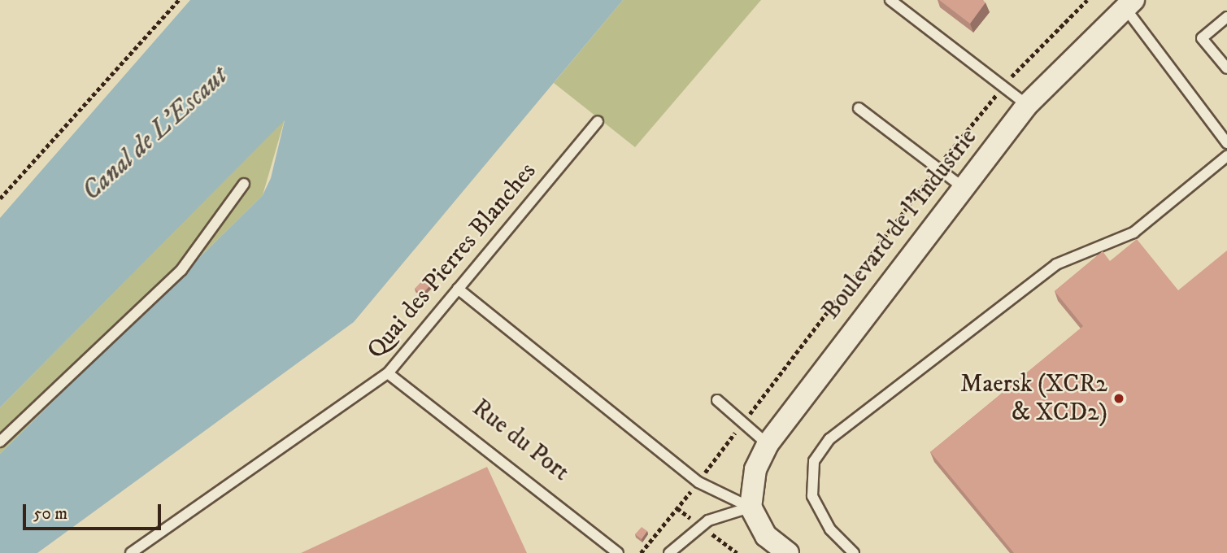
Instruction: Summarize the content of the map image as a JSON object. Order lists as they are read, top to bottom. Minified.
{"streets":{"street":["Boulevard de l'Industrie"],"lane":["Quai des Pierres Blanches","Rue du Port"]},"crossings":[["Quai des Pierres Blanches","Rue du Port"]],"water":["Canal de L'Escaut"],"places":["Maersk (XCR2 & XCD2)"],"scale_bar":"50 m"}
